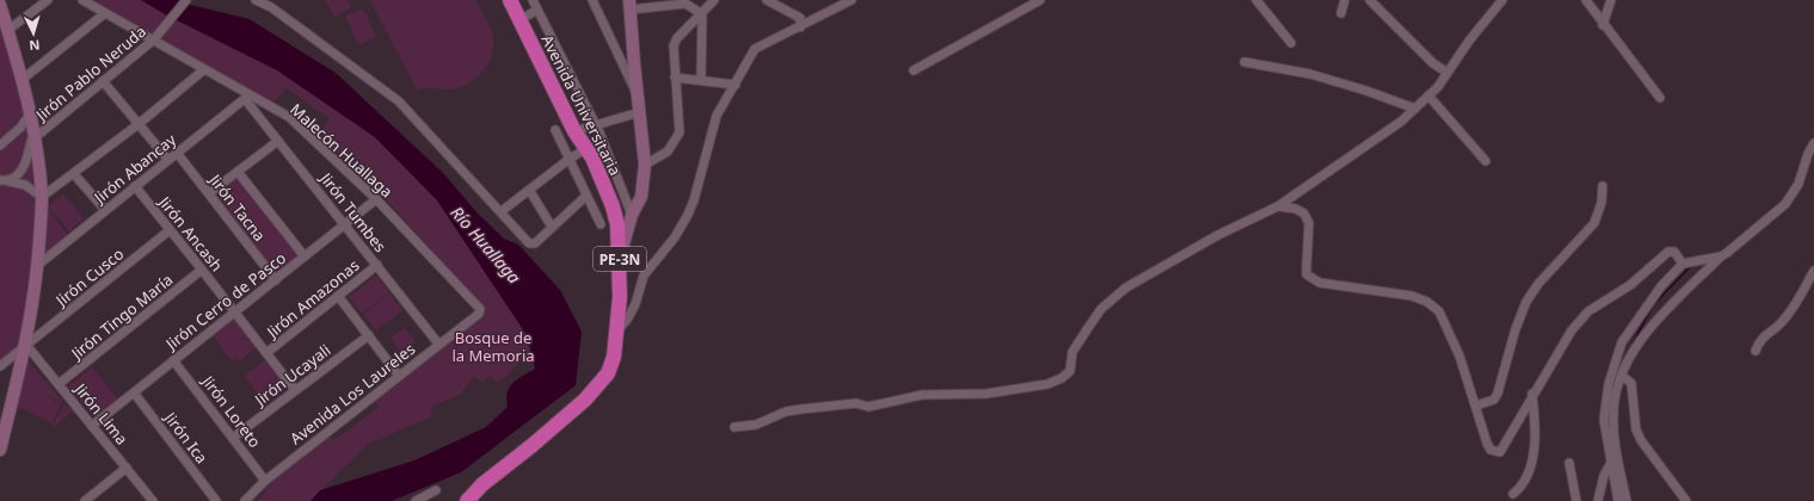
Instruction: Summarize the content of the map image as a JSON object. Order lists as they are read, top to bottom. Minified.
{"streets":{"highway":["Avenida Universitaria","PE-3N"],"street":["Jirón Pablo Neruda","Malecón Huallaga","Jirón Abancay","Jirón Tacna","Jirón Tumbes","Jirón Ancash","Jirón Cusco","Jirón Amazonas","Jirón Cerro de Pasco","Jirón Tingo María","Jirón Ucayali","Avenida Los Laureles","Jirón Loreto","Jirón Lima","Jirón Ica"]},"crossings":[["Jirón Pablo Neruda","Malecón Huallaga"],["Malecón Huallaga","Jirón Abancay"],["Malecón Huallaga","Jirón Tumbes"],["Malecón Huallaga","Jirón Cerro de Pasco"],["Malecón Huallaga","Avenida Los Laureles"],["Jirón Abancay","Jirón Tacna"],["Jirón Abancay","Jirón Tumbes"],["Jirón Abancay","Jirón Ancash"],["Jirón Tacna","Jirón Cerro de Pasco"],["Jirón Tumbes","Jirón Amazonas"],["Jirón Tumbes","Jirón Cerro de Pasco"],["Jirón Tumbes","Avenida Los Laureles"],["Jirón Ancash","Jirón Cusco"],["Jirón Ancash","Jirón Amazonas"],["Jirón Ancash","Jirón Cerro de Pasco"],["Jirón Ancash","Jirón Tingo María"],["Jirón Ancash","Jirón Ucayali"],["Jirón Cusco","Jirón Lima"],["Jirón Cerro de Pasco","Jirón Loreto"],["Jirón Cerro de Pasco","Jirón Lima"],["Jirón Cerro de Pasco","Jirón Ica"],["Jirón Tingo María","Jirón Lima"],["Jirón Ucayali","Jirón Loreto"],["Avenida Los Laureles","Jirón Loreto"]],"water":["Río Huallaga"],"parks":["Bosque de la Memoria"],"north":"bottom"}
